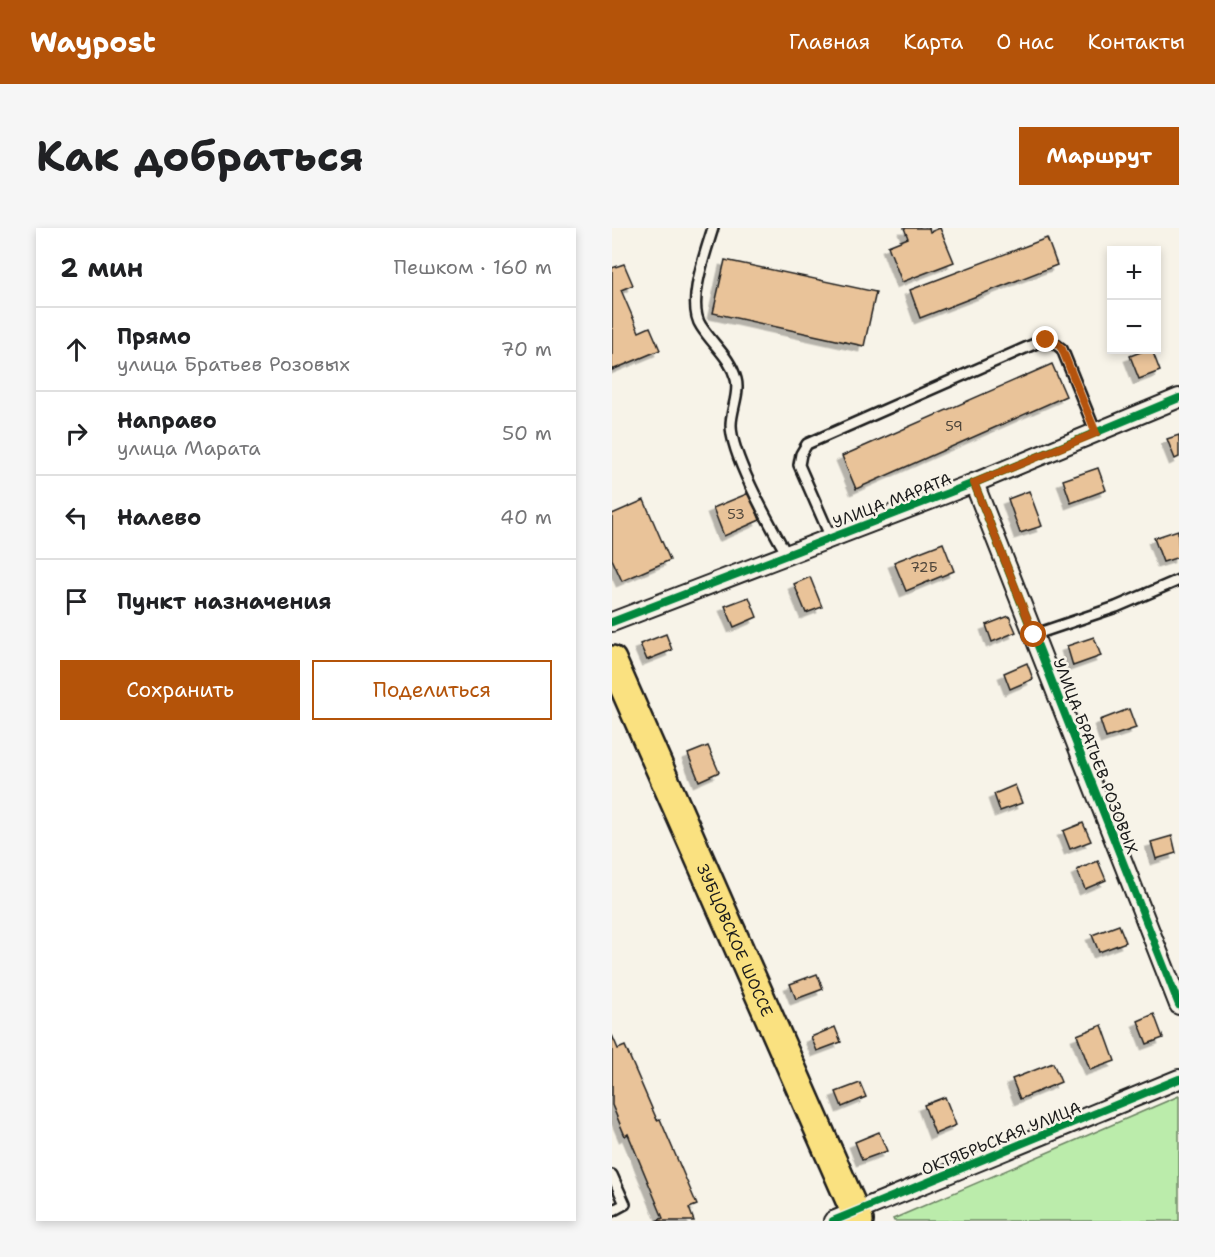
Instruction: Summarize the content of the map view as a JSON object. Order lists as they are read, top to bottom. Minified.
{"streets":{"main road":["ЗУБЦОВСКОЕ ШОССЕ"],"street":["УЛИЦА МАРАТА","УЛИЦА БРАТЬЕВ РОЗОВЫХ","ОКТЯБРЬСКАЯ УЛИЦА"]},"crossings":[["УЛИЦА МАРАТА","УЛИЦА БРАТЬЕВ РОЗОВЫХ"],["ЗУБЦОВСКОЕ ШОССЕ","ОКТЯБРЬСКАЯ УЛИЦА"]],"house_numbers":["59","53","72Б"],"page":{"header":"Waypost","nav":["Главная","Карта","О нас","Контакты"],"buttons":["Маршрут",["Сохранить","Поделиться"]],"title":"Как добраться","heading":["2 мин","Пешком · 160 m"],"map_buttons":["+","−"],"list":[["Прямо","улица Братьев Розовых","70 m"],["Направо","улица Марата","50 m"],["Налево","40 m"],"Пункт назначения"]}}
